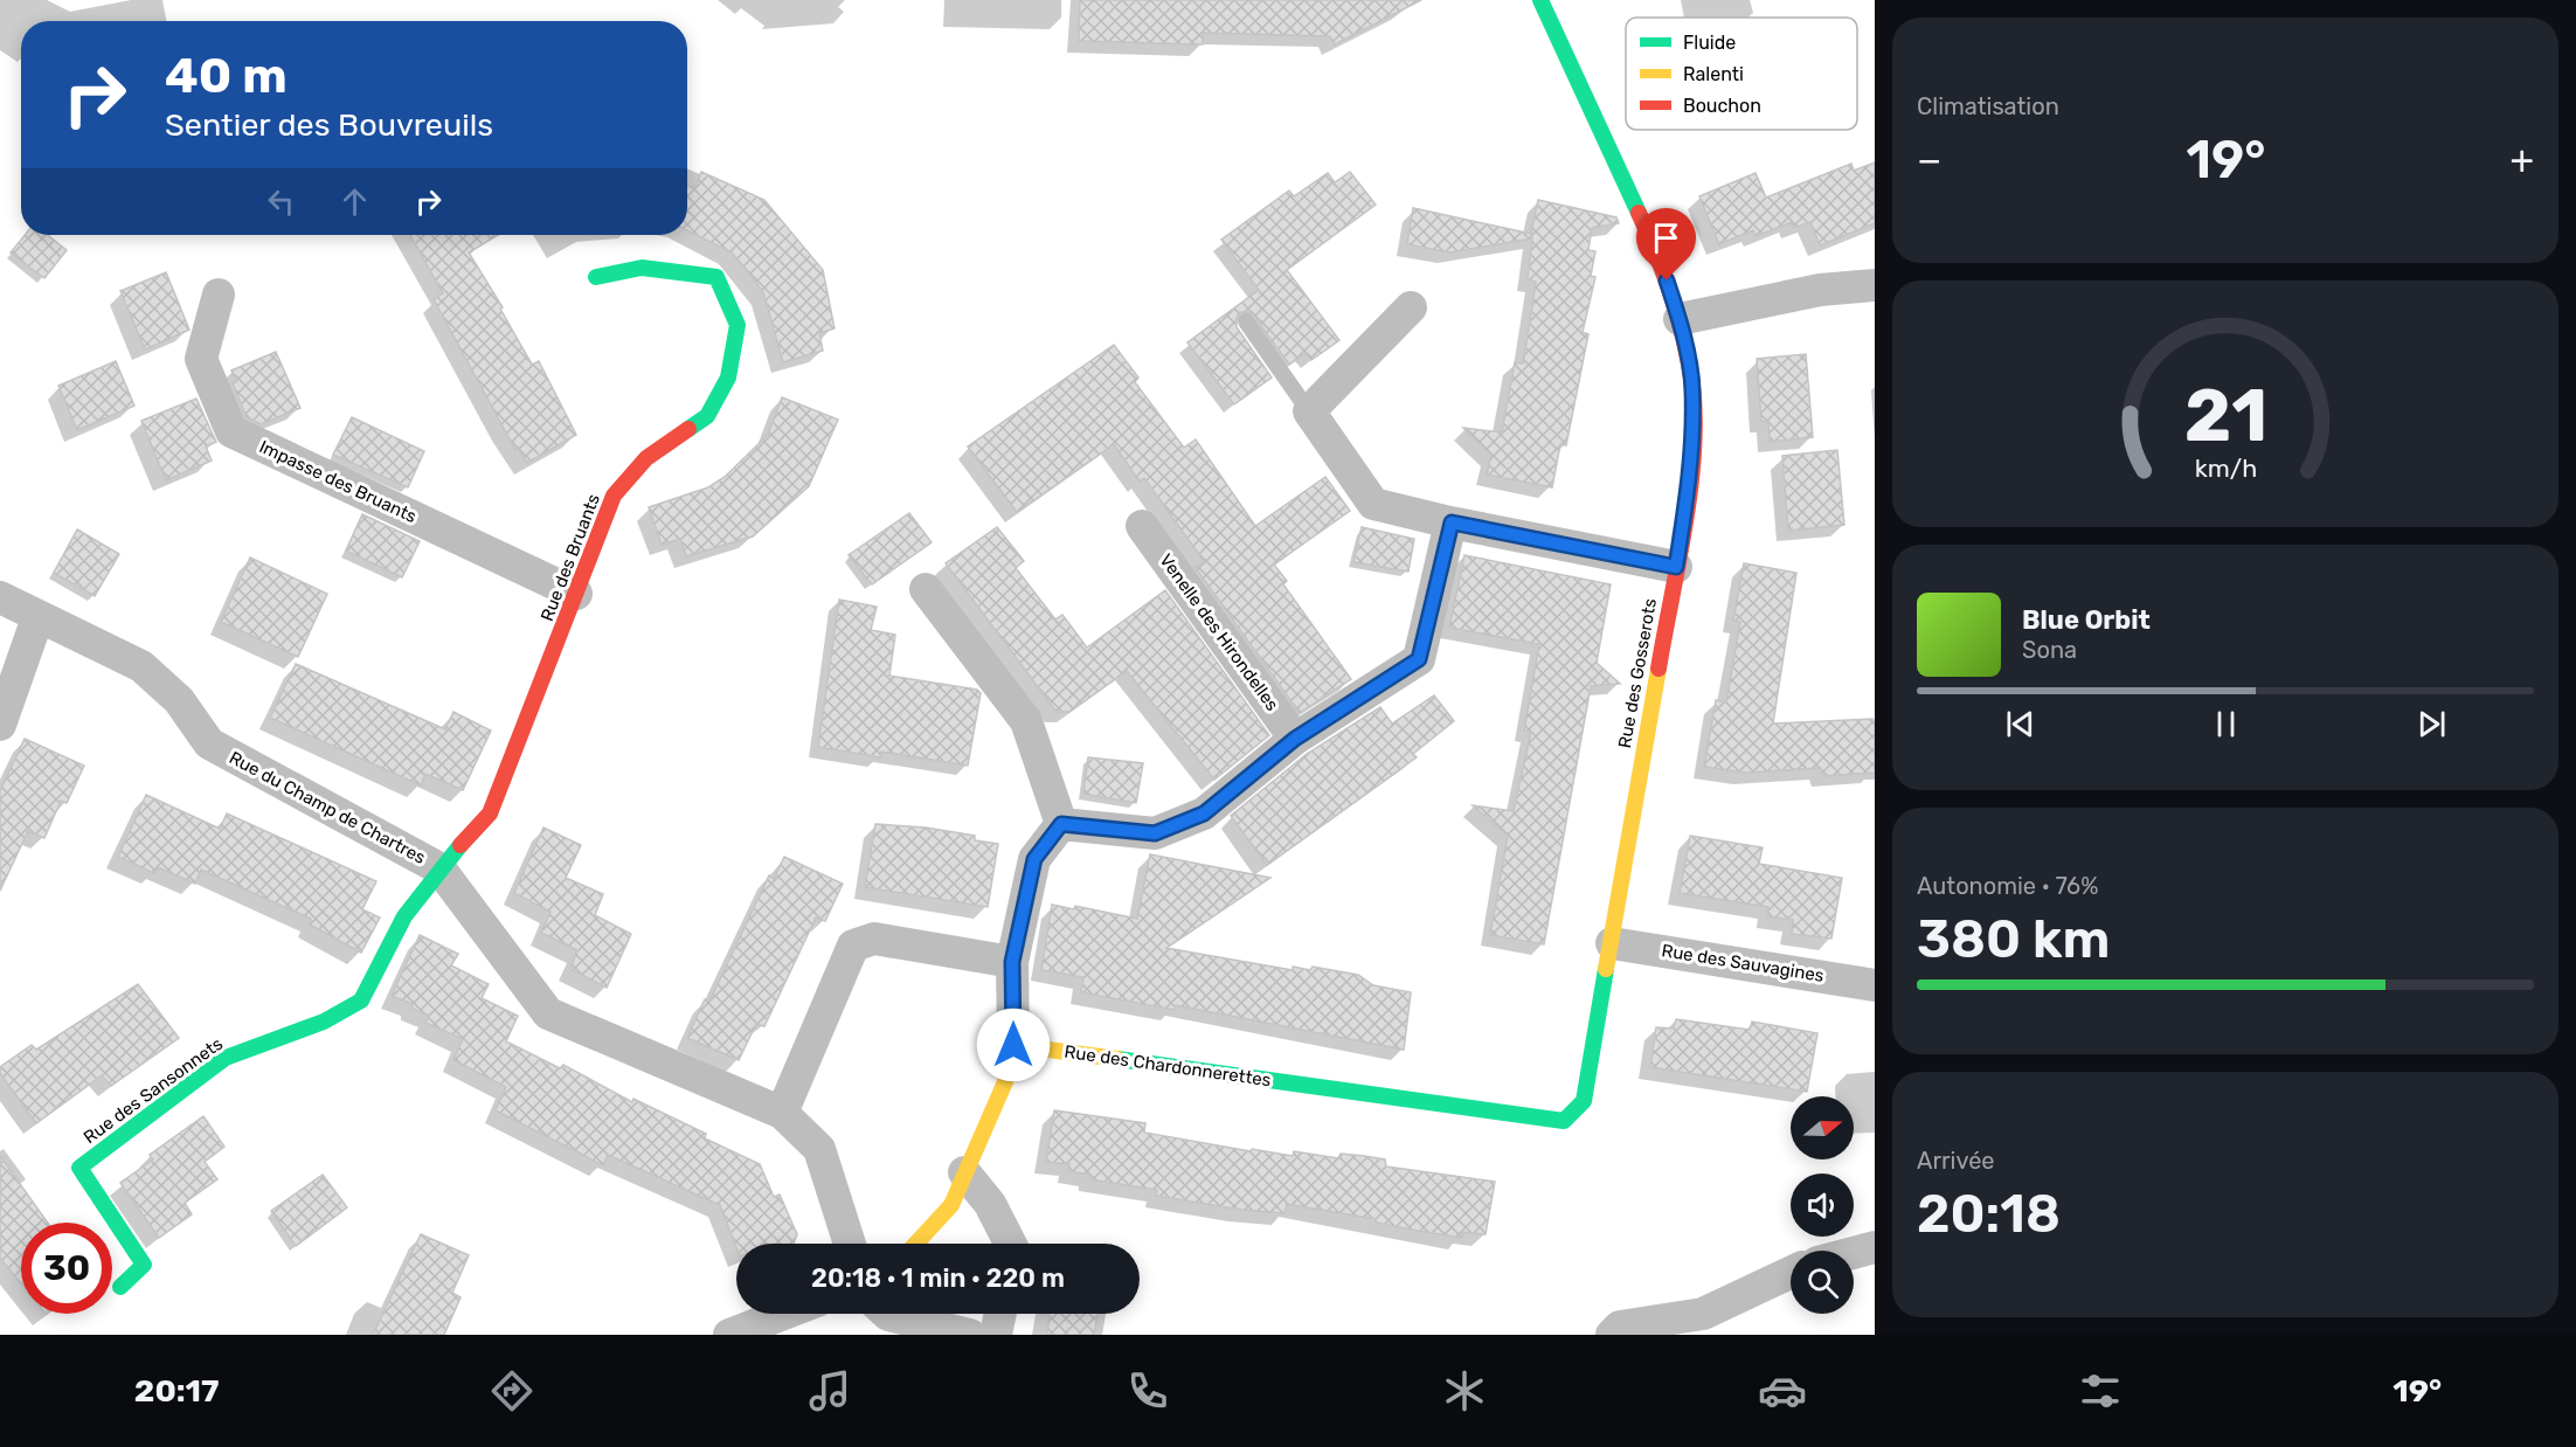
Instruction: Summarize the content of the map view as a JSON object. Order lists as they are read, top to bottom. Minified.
{"streets":{"street":["Impasse des Bruants","Rue des Bruants","Venelle des Hirondelles","Rue des Gosserots","Rue du Champ de Chartres","Rue des Sauvagines","Rue des Chardonnerettes","Rue des Sansonnets"]},"crossings":[["Impasse des Bruants","Rue des Bruants"],["Rue des Bruants","Rue du Champ de Chartres"],["Rue des Bruants","Rue des Sansonnets"],["Rue des Gosserots","Rue des Sauvagines"],["Rue des Gosserots","Rue des Chardonnerettes"],["Rue du Champ de Chartres","Rue des Sansonnets"]],"legend":["Fluide","Ralenti","Bouchon"],"north":"right","page":{"tile":["Climatisation",["Autonomie · 76%","380 km"],["Arrivée","20:18"]],"turn":["40 m","Sentier des Bouvreuils"],"heat":["−","19°","+"],"song":["Blue Orbit","Sona"],"limit":"30","trip":"20:18 · 1 min · 220 m","tabs":["20:17","19°"],"gauge":["21","km/h"]}}
